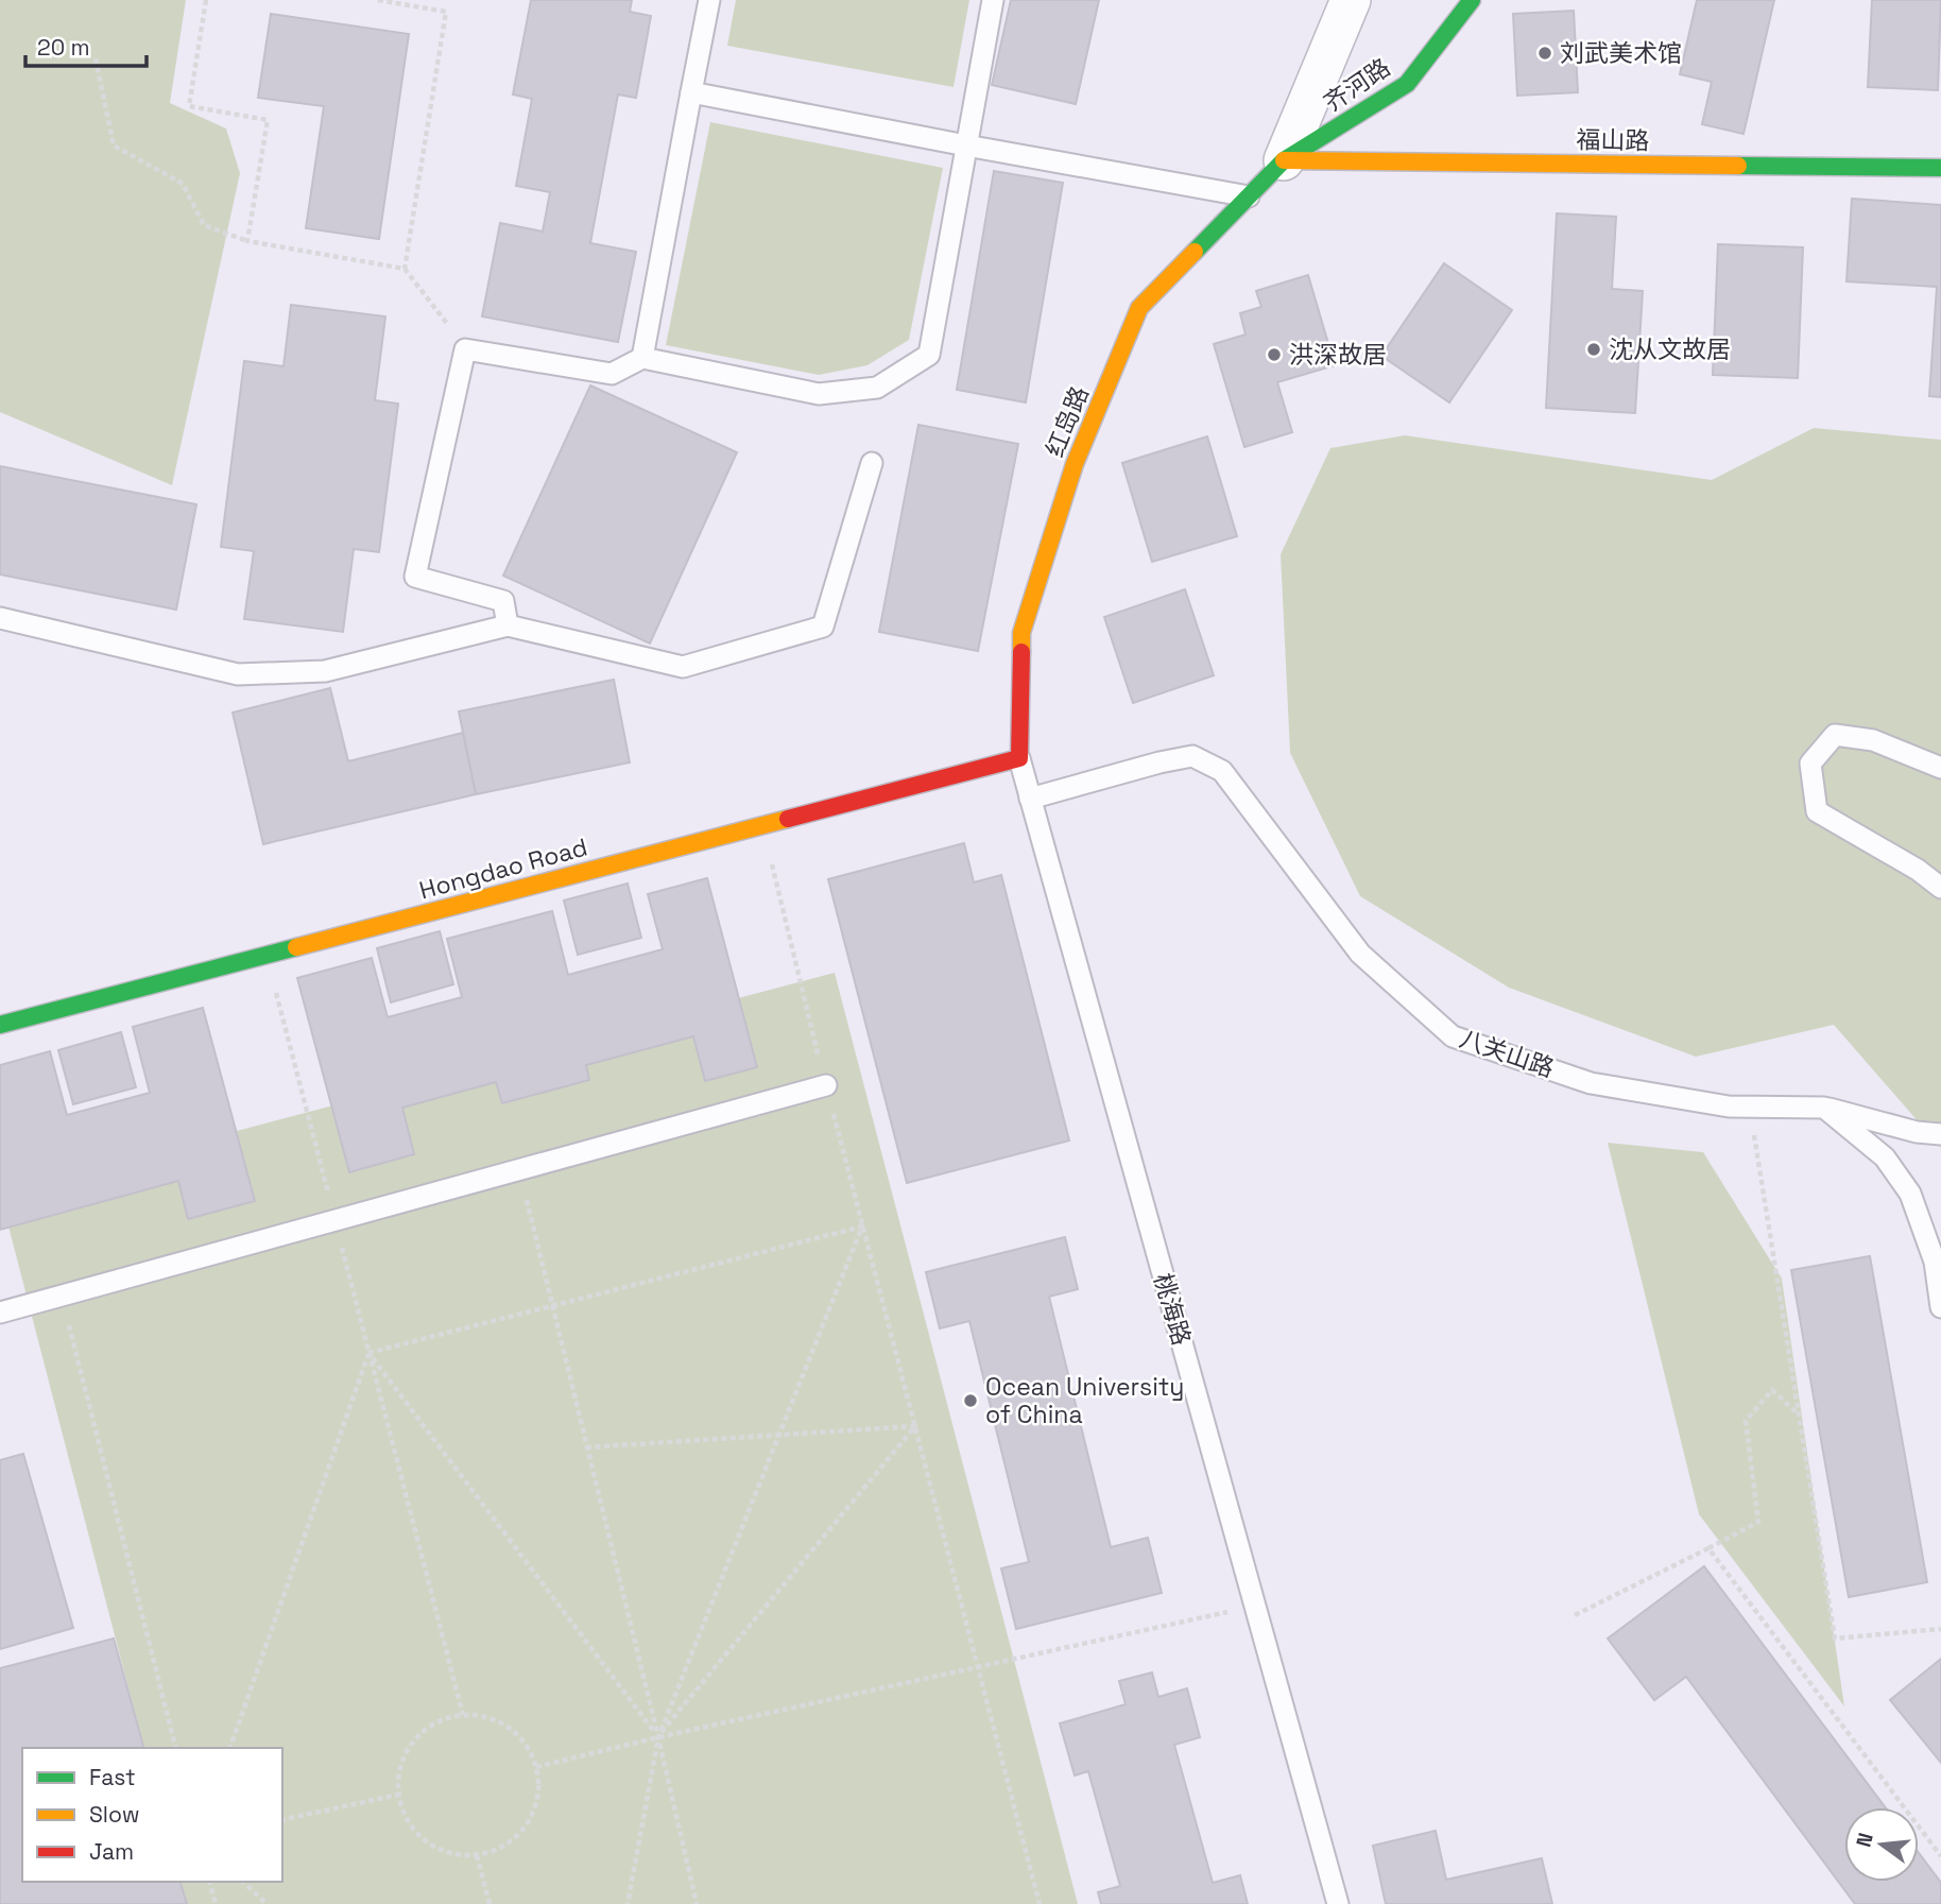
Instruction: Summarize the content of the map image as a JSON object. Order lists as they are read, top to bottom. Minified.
{"streets":{"street":["齐河路","福山路","红岛路","Hongdao Road"],"lane":["八关山路","桃海路"]},"crossings":[["齐河路","福山路"],["齐河路","红岛路"],["福山路","红岛路"],["红岛路","Hongdao Road"],["红岛路","桃海路"],["Hongdao Road","桃海路"],["八关山路","桃海路"]],"places":["刘武美术馆","沈从文故居","洪深故居","Ocean University of China"],"legend":["Fast","Slow","Jam"],"scale_bar":"20 m","north":"left"}
